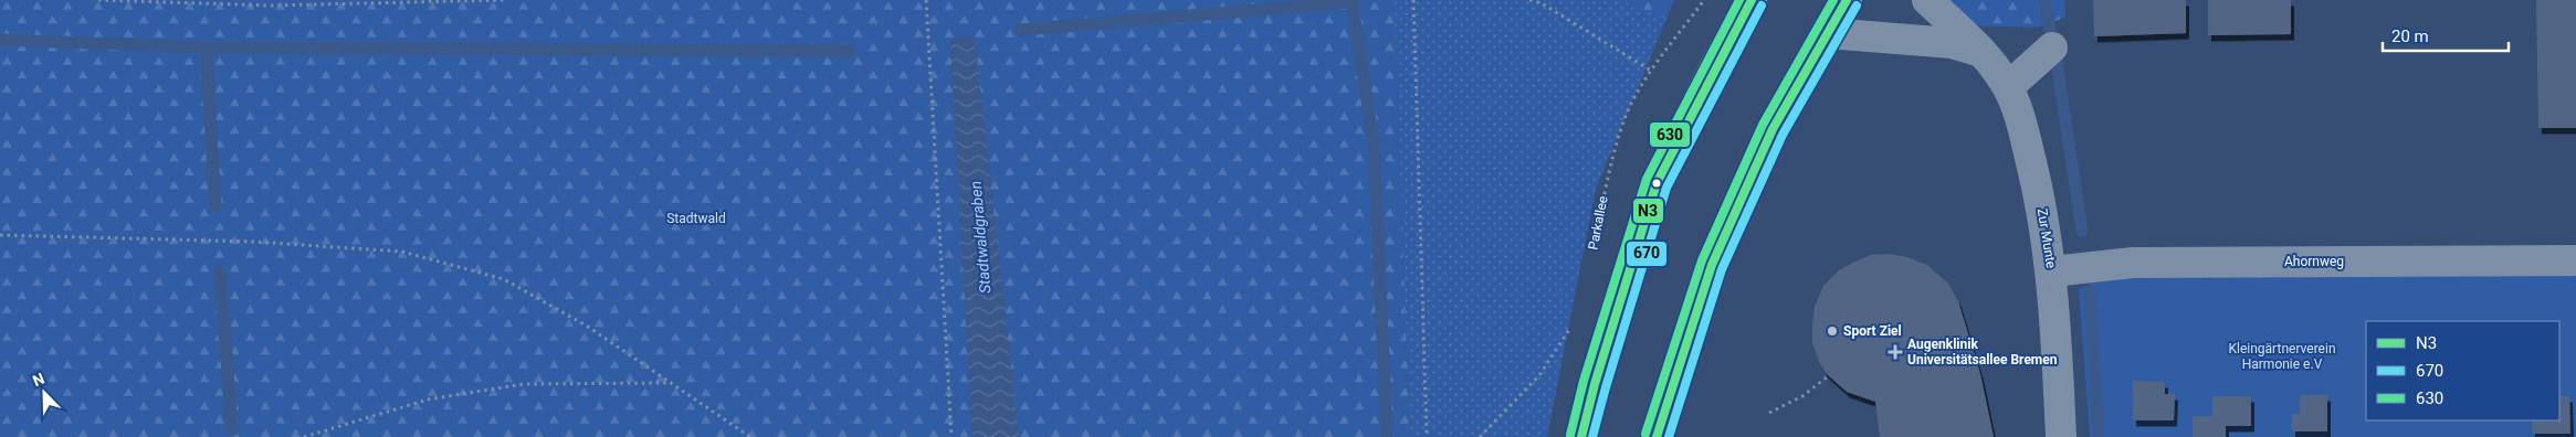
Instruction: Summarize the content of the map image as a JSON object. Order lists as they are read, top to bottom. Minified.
{"streets":{"street":["Zur Munte","Ahornweg"],"path":["Parkallee"]},"crossings":[["Zur Munte","Ahornweg"]],"water":["Stadtwaldgraben"],"parks":["Stadtwald","Kleingärtnerverein Harmonie e.V"],"places":{"other":["Sport Ziel"],"health":["Augenklinik Universitätsallee Bremen"]},"lines":["transit line N3","transit line 630","transit line 670"],"legend":["N3","670","630"],"scale_bar":"20 m","north":"top left"}
